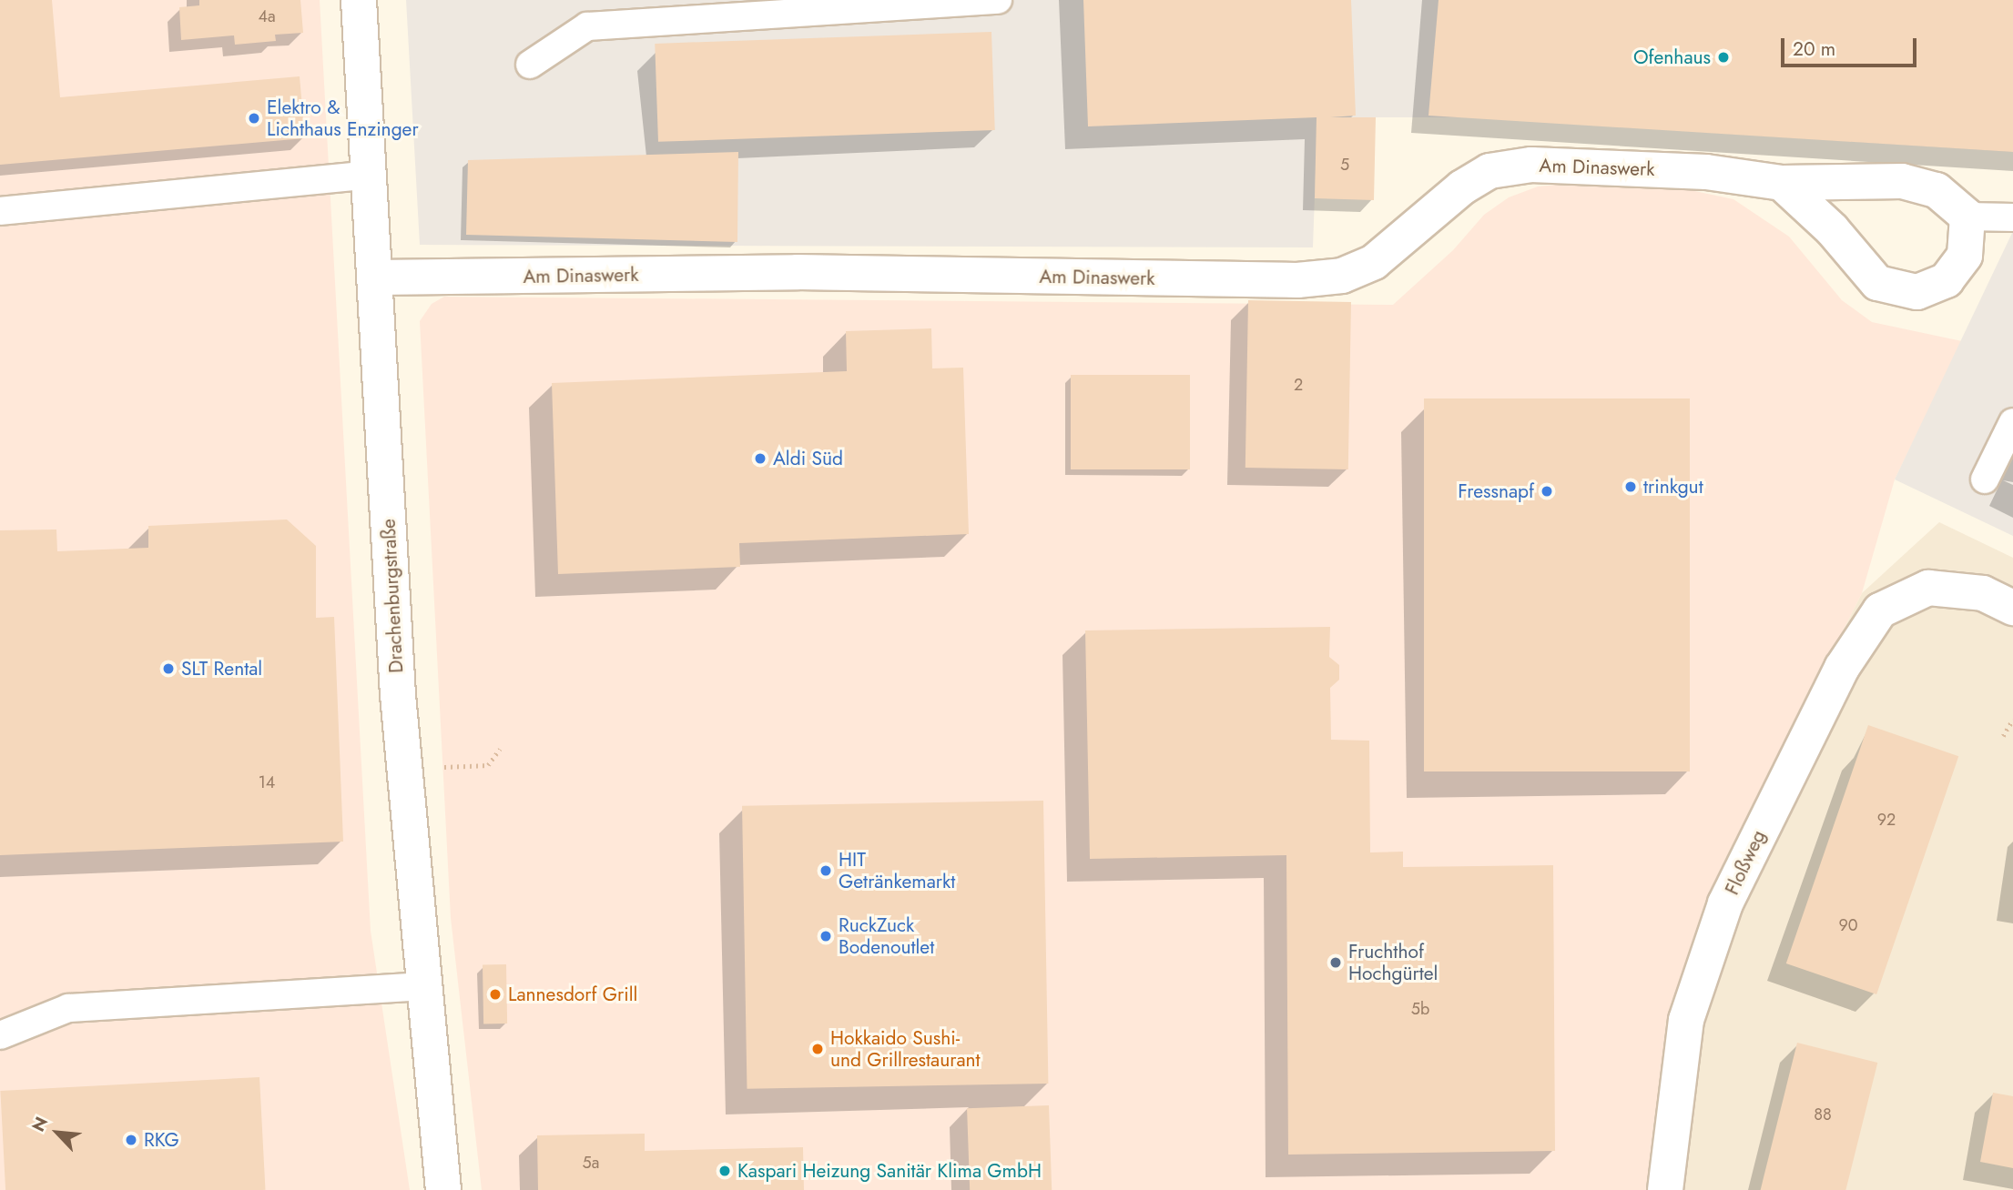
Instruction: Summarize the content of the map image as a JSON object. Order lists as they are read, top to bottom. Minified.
{"streets":{"street":["Am Dinaswerk","Drachenburgstraße","Floßweg"]},"crossings":[["Am Dinaswerk","Drachenburgstraße"]],"places":["Ofenhaus","Elektro & Lichthaus Enzinger","Aldi Süd","trinkgut","Fressnapf","SLT Rental","HIT Getränkemarkt","RuckZuck Bodenoutlet","Fruchthof Hochgürtel","Lannesdorf Grill","Hokkaido Sushi- und Grillrestaurant","RKG","Kaspari Heizung Sanitär Klima GmbH"],"house_numbers":["4a","5","2","14","92","90","5b","88","5a"],"scale_bar":"20 m","north":"top left"}
